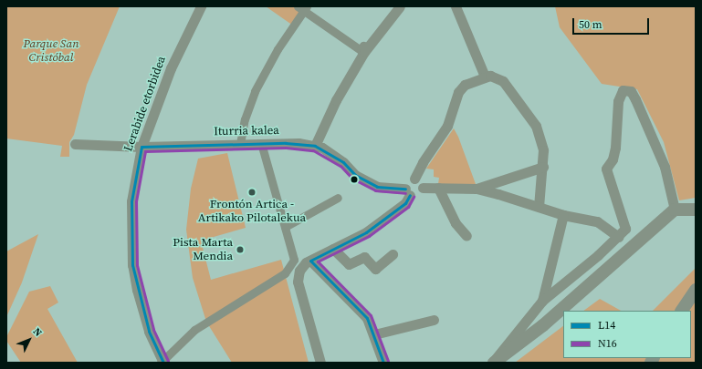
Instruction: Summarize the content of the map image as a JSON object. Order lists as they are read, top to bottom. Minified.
{"streets":{"street":["Lerabide etorbidea","Iturria kalea"]},"crossings":[["Lerabide etorbidea","Iturria kalea"]],"parks":["Parque San Cristóbal"],"places":["Frontón Artica - Artikako Pilotalekua","Pista Marta Mendia"],"lines":["transit line L14","transit line N16"],"legend":["L14","N16"],"scale_bar":"50 m","north":"top right"}
